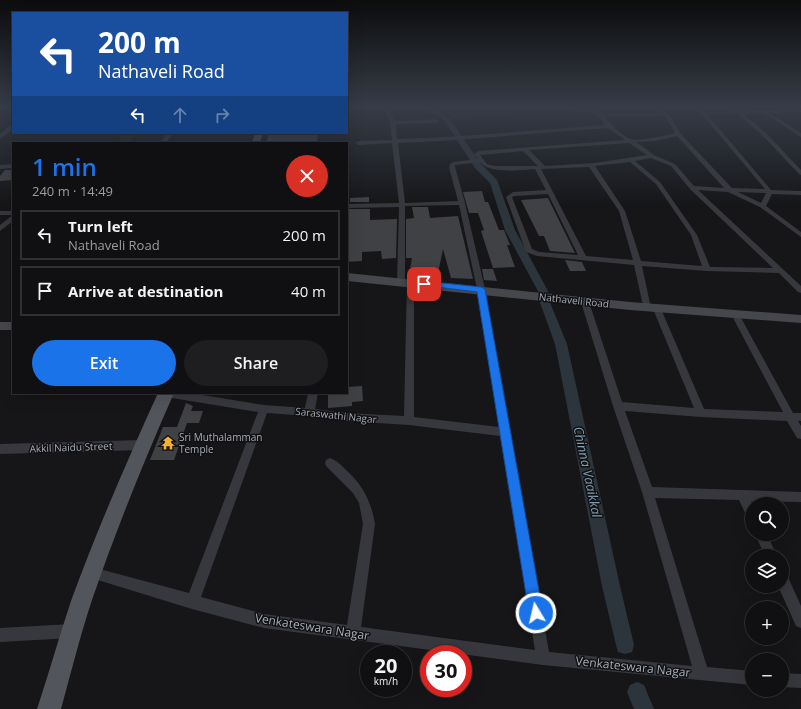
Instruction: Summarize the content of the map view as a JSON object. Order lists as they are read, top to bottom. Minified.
{"streets":{"street":["Nathaveli Road","Saraswathi Nagar","Akkil Naidu Street","Venkateswara Nagar"]},"water":["Chinna Vaaikkal"],"places":{"temple":["Sri Muthalamman Temple"]},"page":{"turn":["200 m","Nathaveli Road"],"heading":["1 min","240 m · 14:49"],"list":[{"name":"Turn left","note":"Nathaveli Road","value":"200 m"},{"name":"Arrive at destination","value":"40 m"}],"buttons":["Exit","Share"],"map_buttons":["+","−"],"speed":"20 km/h","limit":"30"}}
